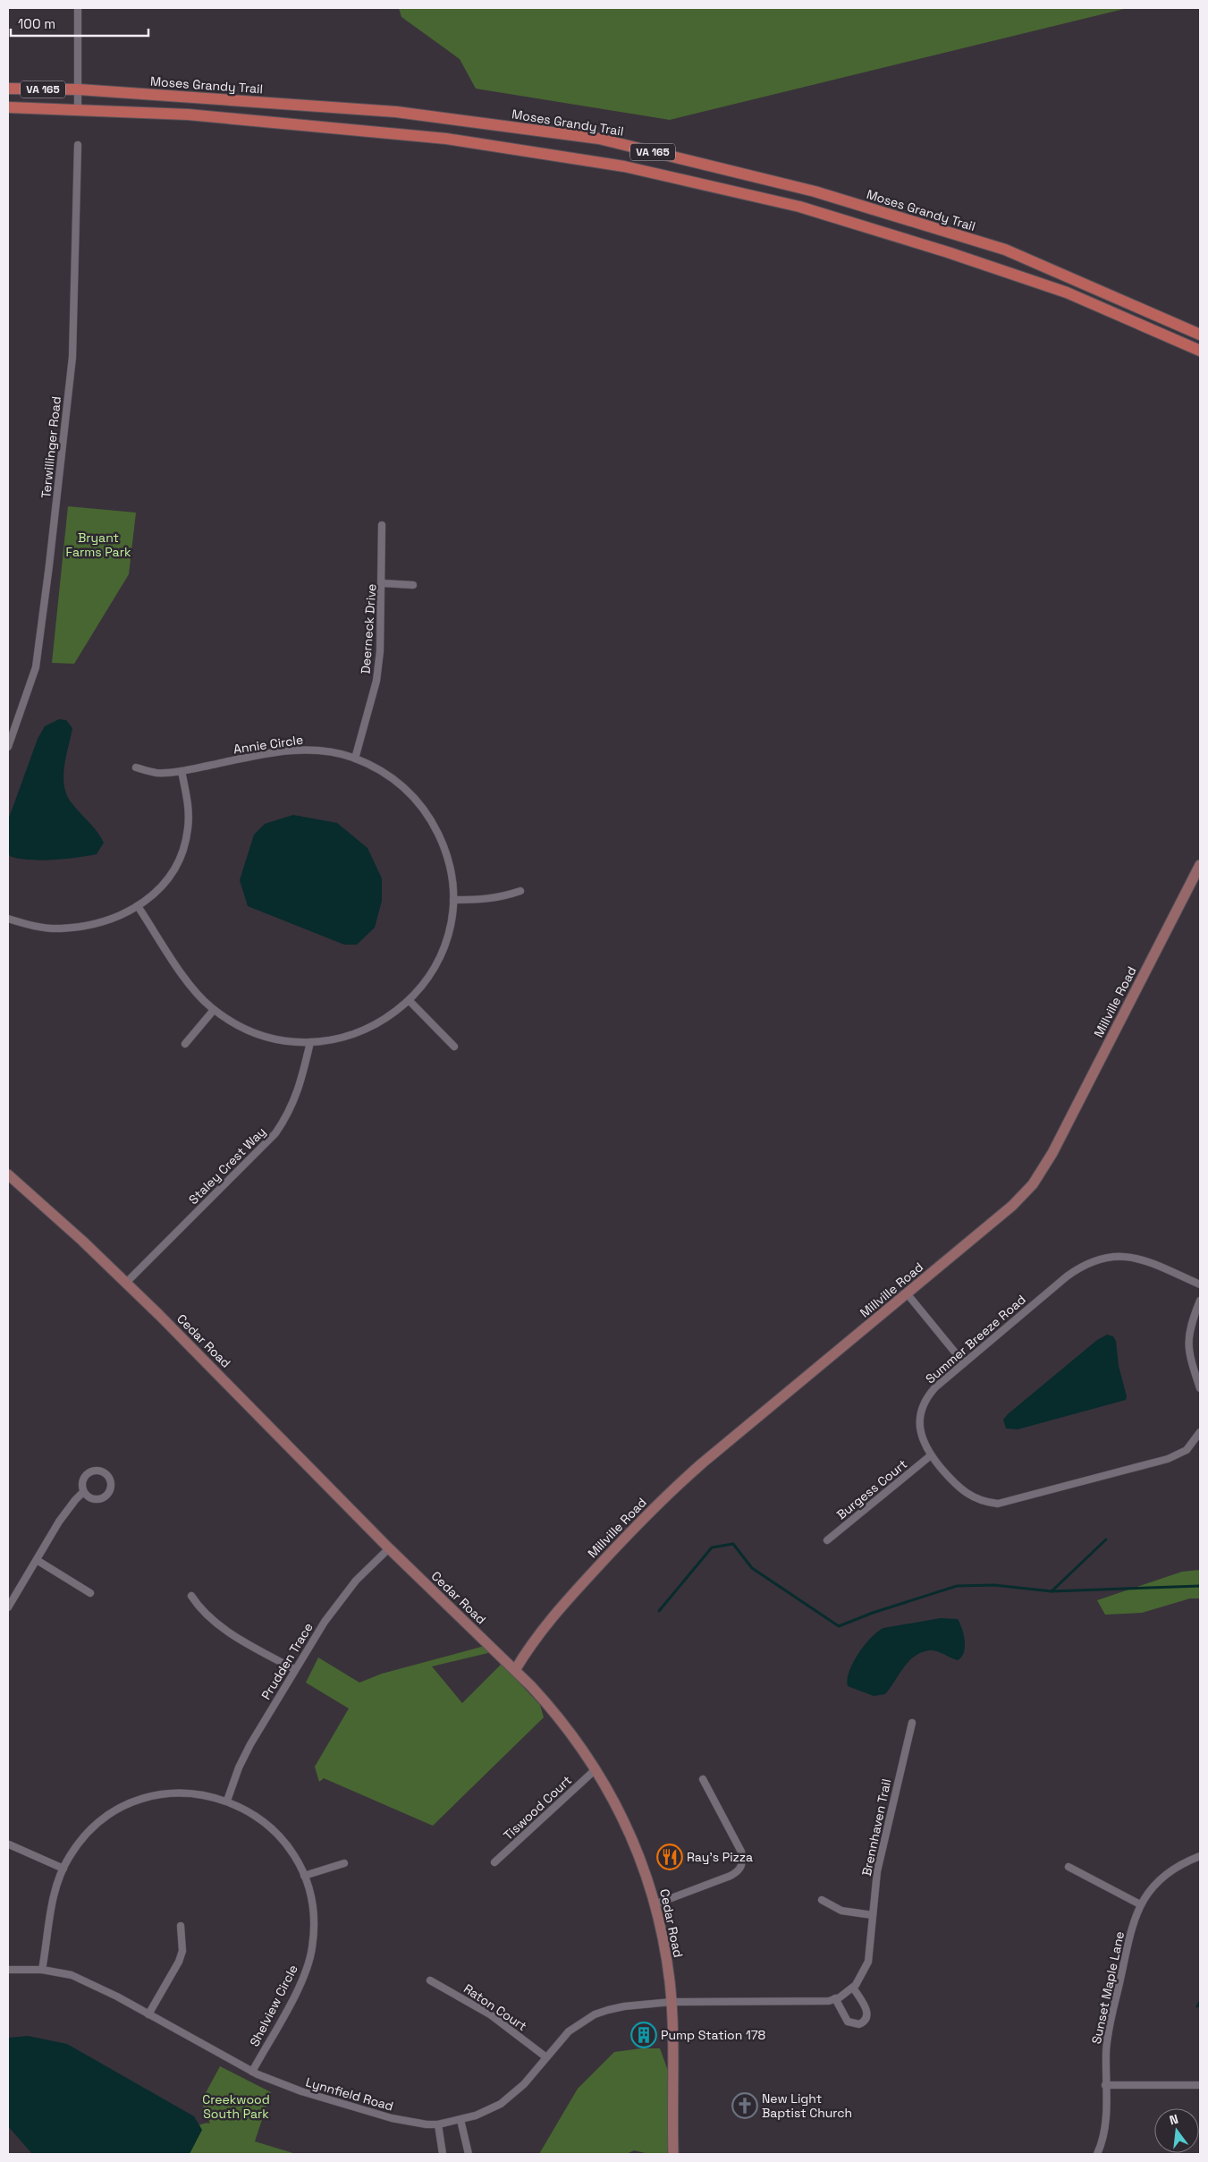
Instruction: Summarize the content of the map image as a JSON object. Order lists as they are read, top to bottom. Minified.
{"streets":{"main road":["Moses Grandy Trail","VA 165"],"street":["Terwillinger Road","Deerneck Drive","Annie Circle","Millville Road","Staley Crest Way","Summer Breeze Road","Cedar Road","Burgess Court","Prudden Trace","Tiswood Court","Brennhaven Trail","Sunset Maple Lane","Shelview Circle","Raton Court","Lynnfield Road"]},"crossings":[["Deerneck Drive","Annie Circle"],["Annie Circle","Staley Crest Way"],["Millville Road","Cedar Road"],["Staley Crest Way","Cedar Road"],["Summer Breeze Road","Burgess Court"],["Cedar Road","Prudden Trace"],["Cedar Road","Tiswood Court"],["Cedar Road","Brennhaven Trail"],["Cedar Road","Lynnfield Road"],["Prudden Trace","Shelview Circle"],["Brennhaven Trail","Lynnfield Road"],["Shelview Circle","Lynnfield Road"],["Raton Court","Lynnfield Road"]],"parks":["Bryant Farms Park","Creekwood South Park"],"places":{"restaurant":["Ray's Pizza"],"building":["Pump Station 178"],"church":["New Light Baptist Church"]},"scale_bar":"100 m","north":"top"}
